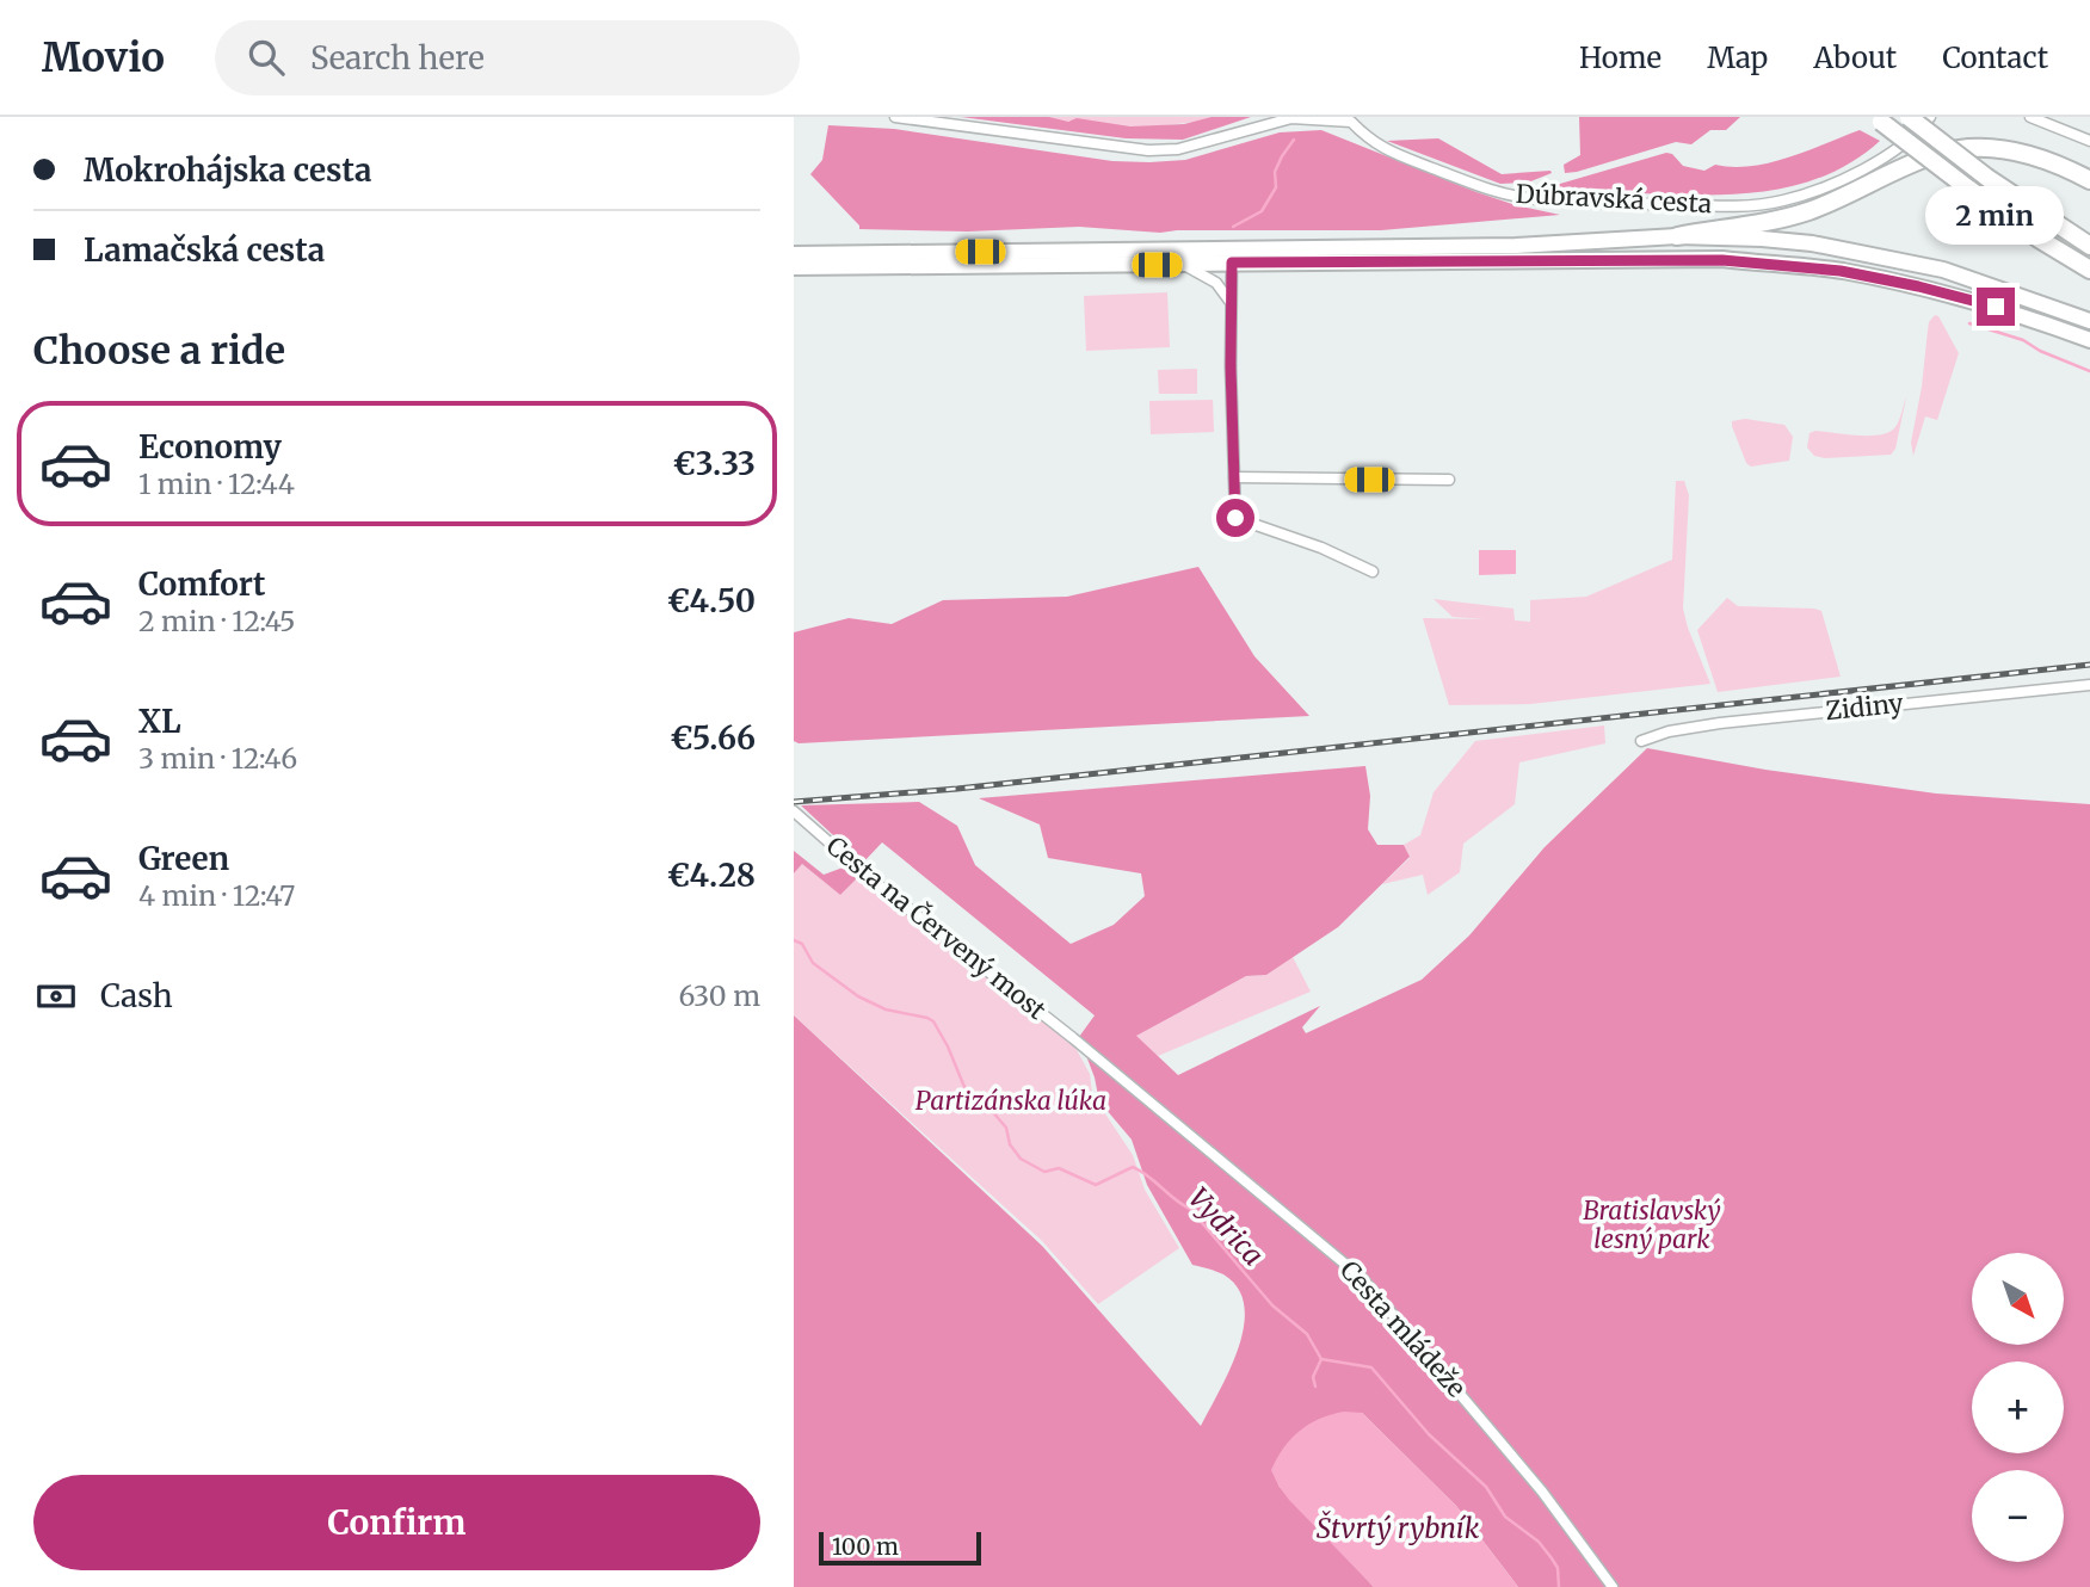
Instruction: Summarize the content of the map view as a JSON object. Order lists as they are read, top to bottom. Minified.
{"streets":{"street":["Dúbravská cesta","Zidiny","Cesta na Červený most","Cesta mládeže"]},"crossings":[["Cesta na Červený most","Cesta mládeže"]],"water":["Vydrica","Štvrtý rybník"],"parks":["Partizánska lúka","Bratislavský lesný park"],"scale_bar":"100 m","north":"bottom right","page":{"header":"Movio","search":"Search here","nav":["Home","Map","About","Contact"],"banner":["Mokrohájska cesta","Lamačská cesta"],"bubble":"2 min","heading":"Choose a ride","list":[{"name":"Economy","note":"1 min · 12:44","value":"€3.33"},{"name":"Comfort","note":"2 min · 12:45","value":"€4.50"},{"name":"XL","note":"3 min · 12:46","value":"€5.66"},{"name":"Green","note":"4 min · 12:47","value":"€4.28"}],"pay":["Cash","630 m"],"map_buttons":["+","−"],"buttons":"Confirm","scale":"100 m"}}
